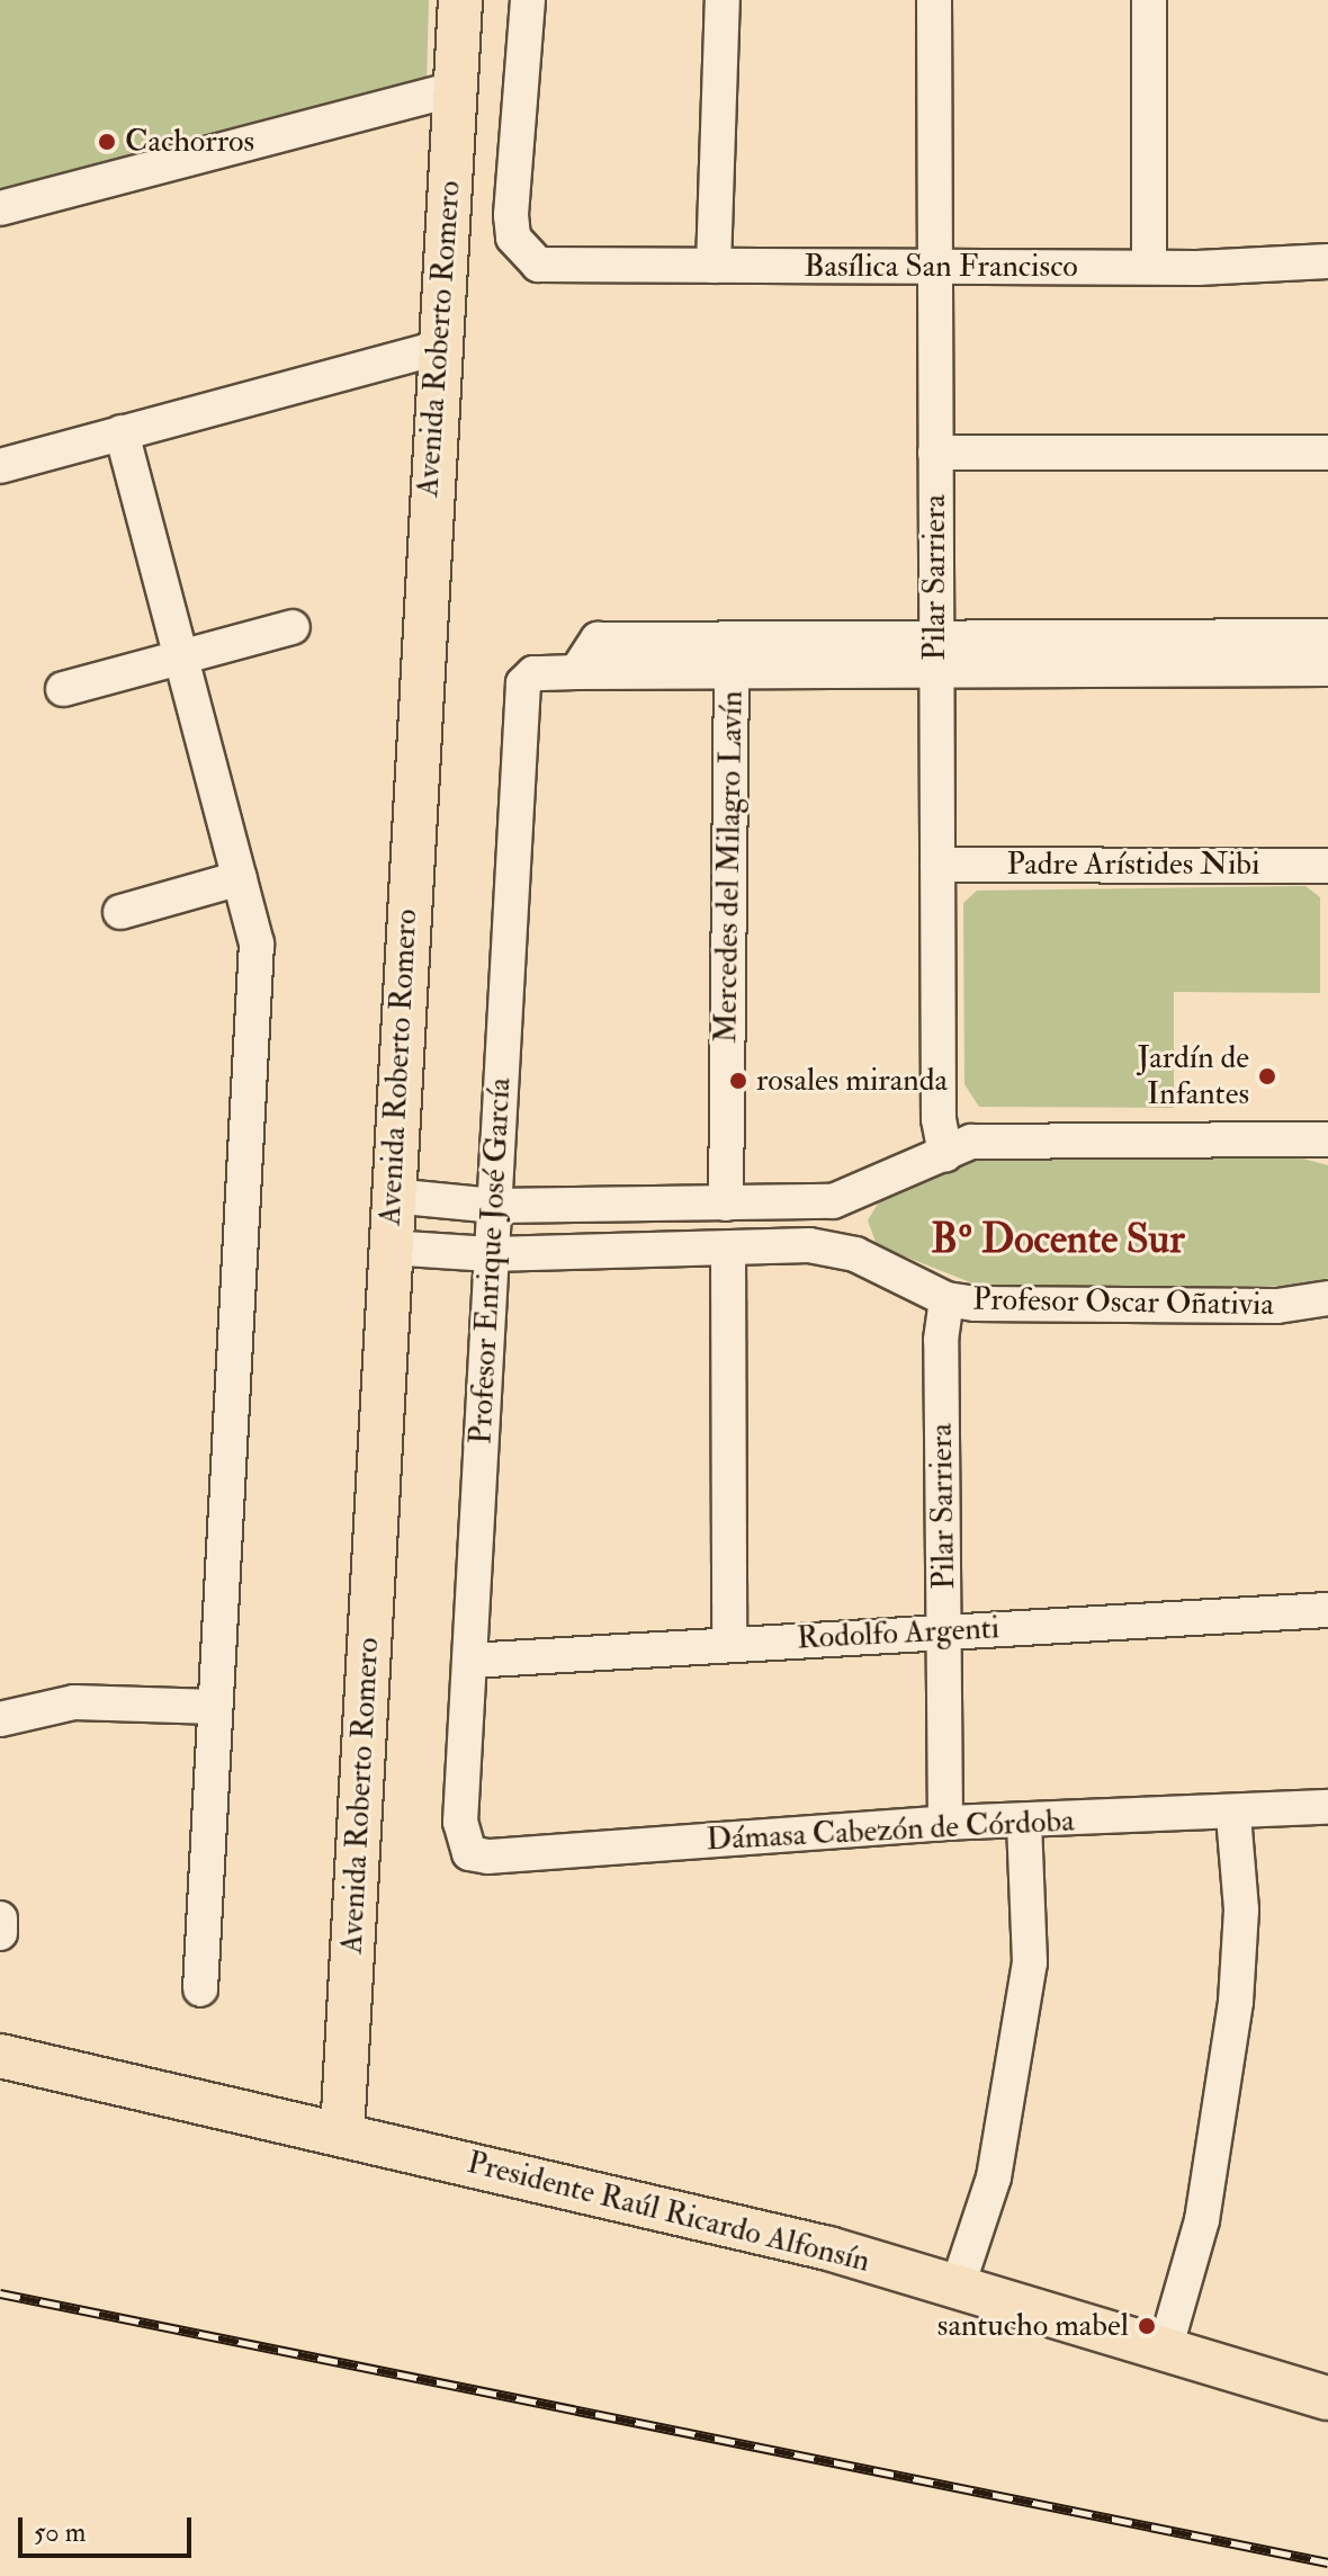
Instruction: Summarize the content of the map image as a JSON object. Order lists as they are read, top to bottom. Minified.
{"streets":{"main road":["Avenida Roberto Romero","Presidente Raúl Ricardo Alfonsín"],"street":["Basílica San Francisco","Pilar Sarriera","Padre Arístides Nibi","Mercedes del Milagro Lavín","Profesor Enrique José García","Profesor Oscar Oñativia","Rodolfo Argenti","Dámasa Cabezón de Córdoba"]},"crossings":[["Basílica San Francisco","Pilar Sarriera"],["Avenida Roberto Romero","Profesor Oscar Oñativia"],["Avenida Roberto Romero","Presidente Raúl Ricardo Alfonsín"],["Pilar Sarriera","Padre Arístides Nibi"],["Pilar Sarriera","Profesor Oscar Oñativia"],["Pilar Sarriera","Rodolfo Argenti"],["Pilar Sarriera","Dámasa Cabezón de Córdoba"],["Mercedes del Milagro Lavín","Profesor Enrique José García"],["Profesor Enrique José García","Profesor Oscar Oñativia"],["Profesor Enrique José García","Rodolfo Argenti"],["Profesor Enrique José García","Dámasa Cabezón de Córdoba"]],"districts":["Bº Docente Sur"],"places":["Cachorros","Jardín de Infantes","rosales miranda","santucho mabel"],"scale_bar":"50 m"}
